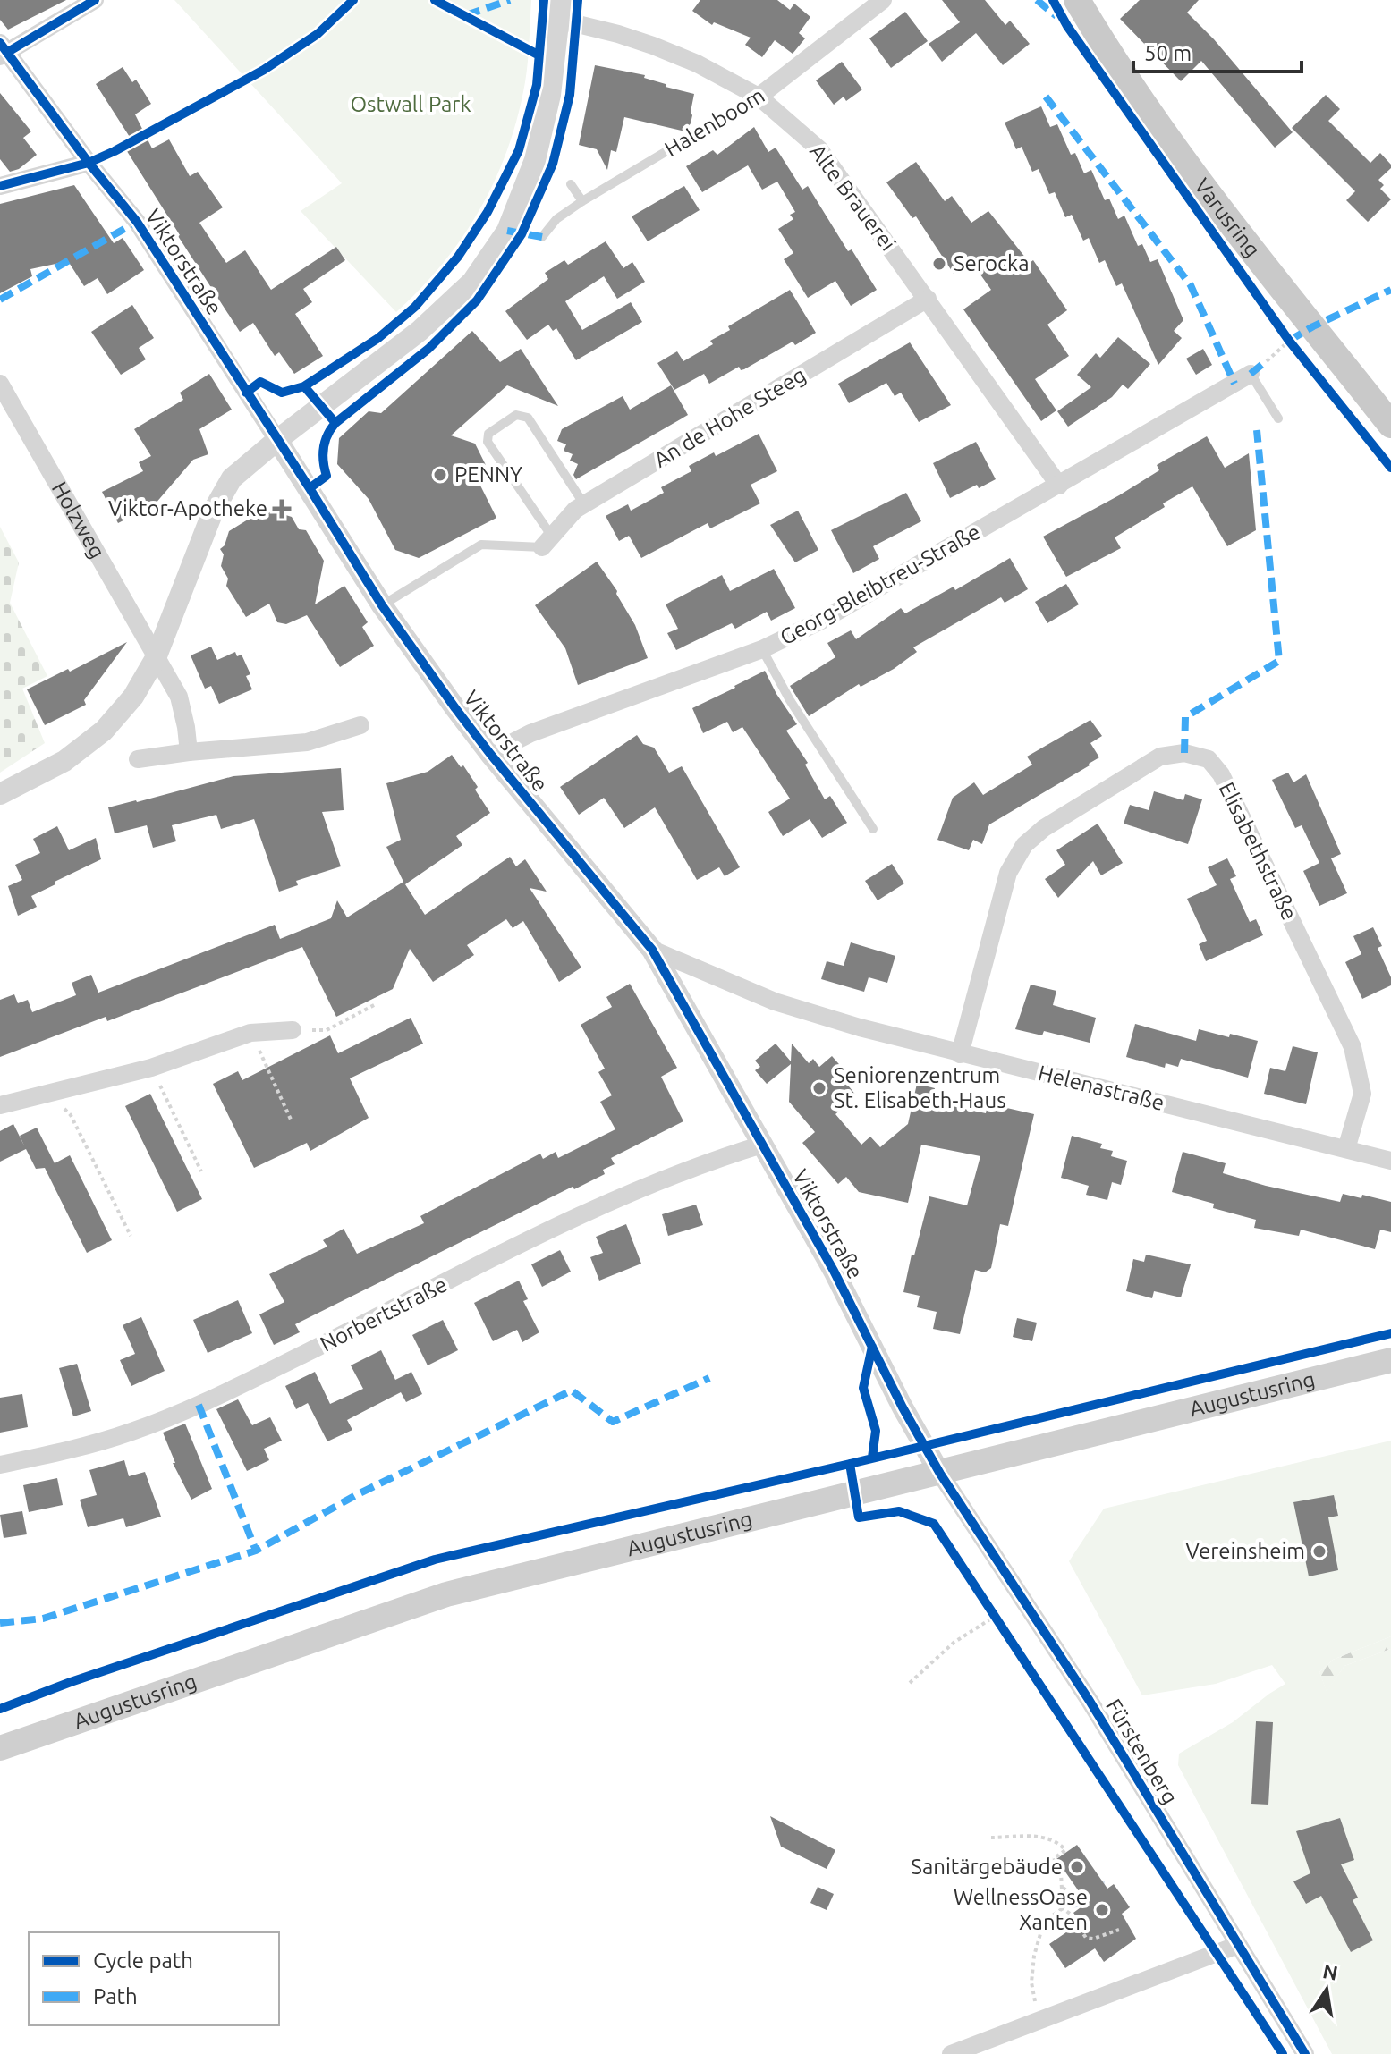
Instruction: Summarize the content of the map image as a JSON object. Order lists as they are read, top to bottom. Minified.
{"streets":{"main road":["Varusring","Augustusring"],"street":["Halenboom","Alte Brauerei","Viktorstraße","An de Hohe Steeg","Holzweg","Georg-Bleibtreu-Straße","Elisabethstraße","Helenastraße","Norbertstraße","Fürstenberg"]},"crossings":[["Halenboom","Alte Brauerei"],["Alte Brauerei","An de Hohe Steeg"],["Alte Brauerei","Georg-Bleibtreu-Straße"],["Viktorstraße","Georg-Bleibtreu-Straße"],["Viktorstraße","Helenastraße"],["Viktorstraße","Norbertstraße"],["Viktorstraße","Augustusring"],["Viktorstraße","Fürstenberg"],["Elisabethstraße","Helenastraße"],["Augustusring","Fürstenberg"]],"parks":["Ostwall Park"],"places":{"other":["Serocka","PENNY","Seniorenzentrum St. Elisabeth-Haus","Vereinsheim","Sanitärgebäude","WellnessOase Xanten"],"health":["Viktor-Apotheke"]},"legend":["Cycle path","Path"],"scale_bar":"50 m","north":"top"}
